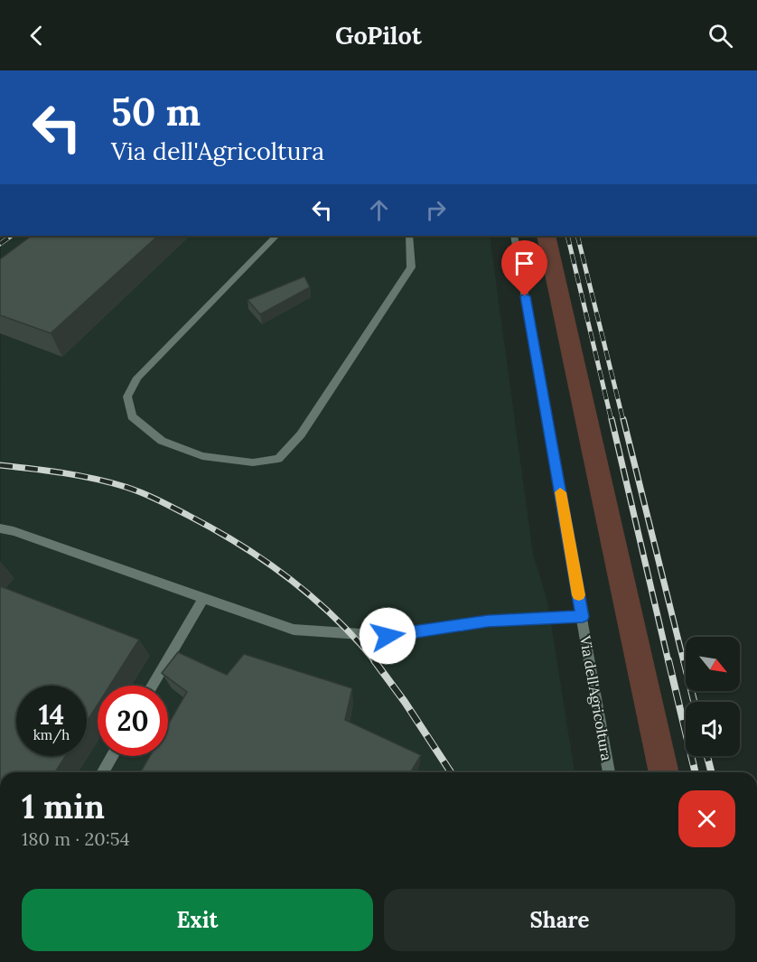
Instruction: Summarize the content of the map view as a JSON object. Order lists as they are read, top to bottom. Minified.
{"streets":{"street":["Via dell'Agricoltura"]},"north":"bottom right","page":{"header":"GoPilot","turn":["50 m","Via dell'Agricoltura"],"speed":"14 km/h","limit":"20","heading":["1 min","180 m · 20:54"],"buttons":["Exit","Share"]}}
